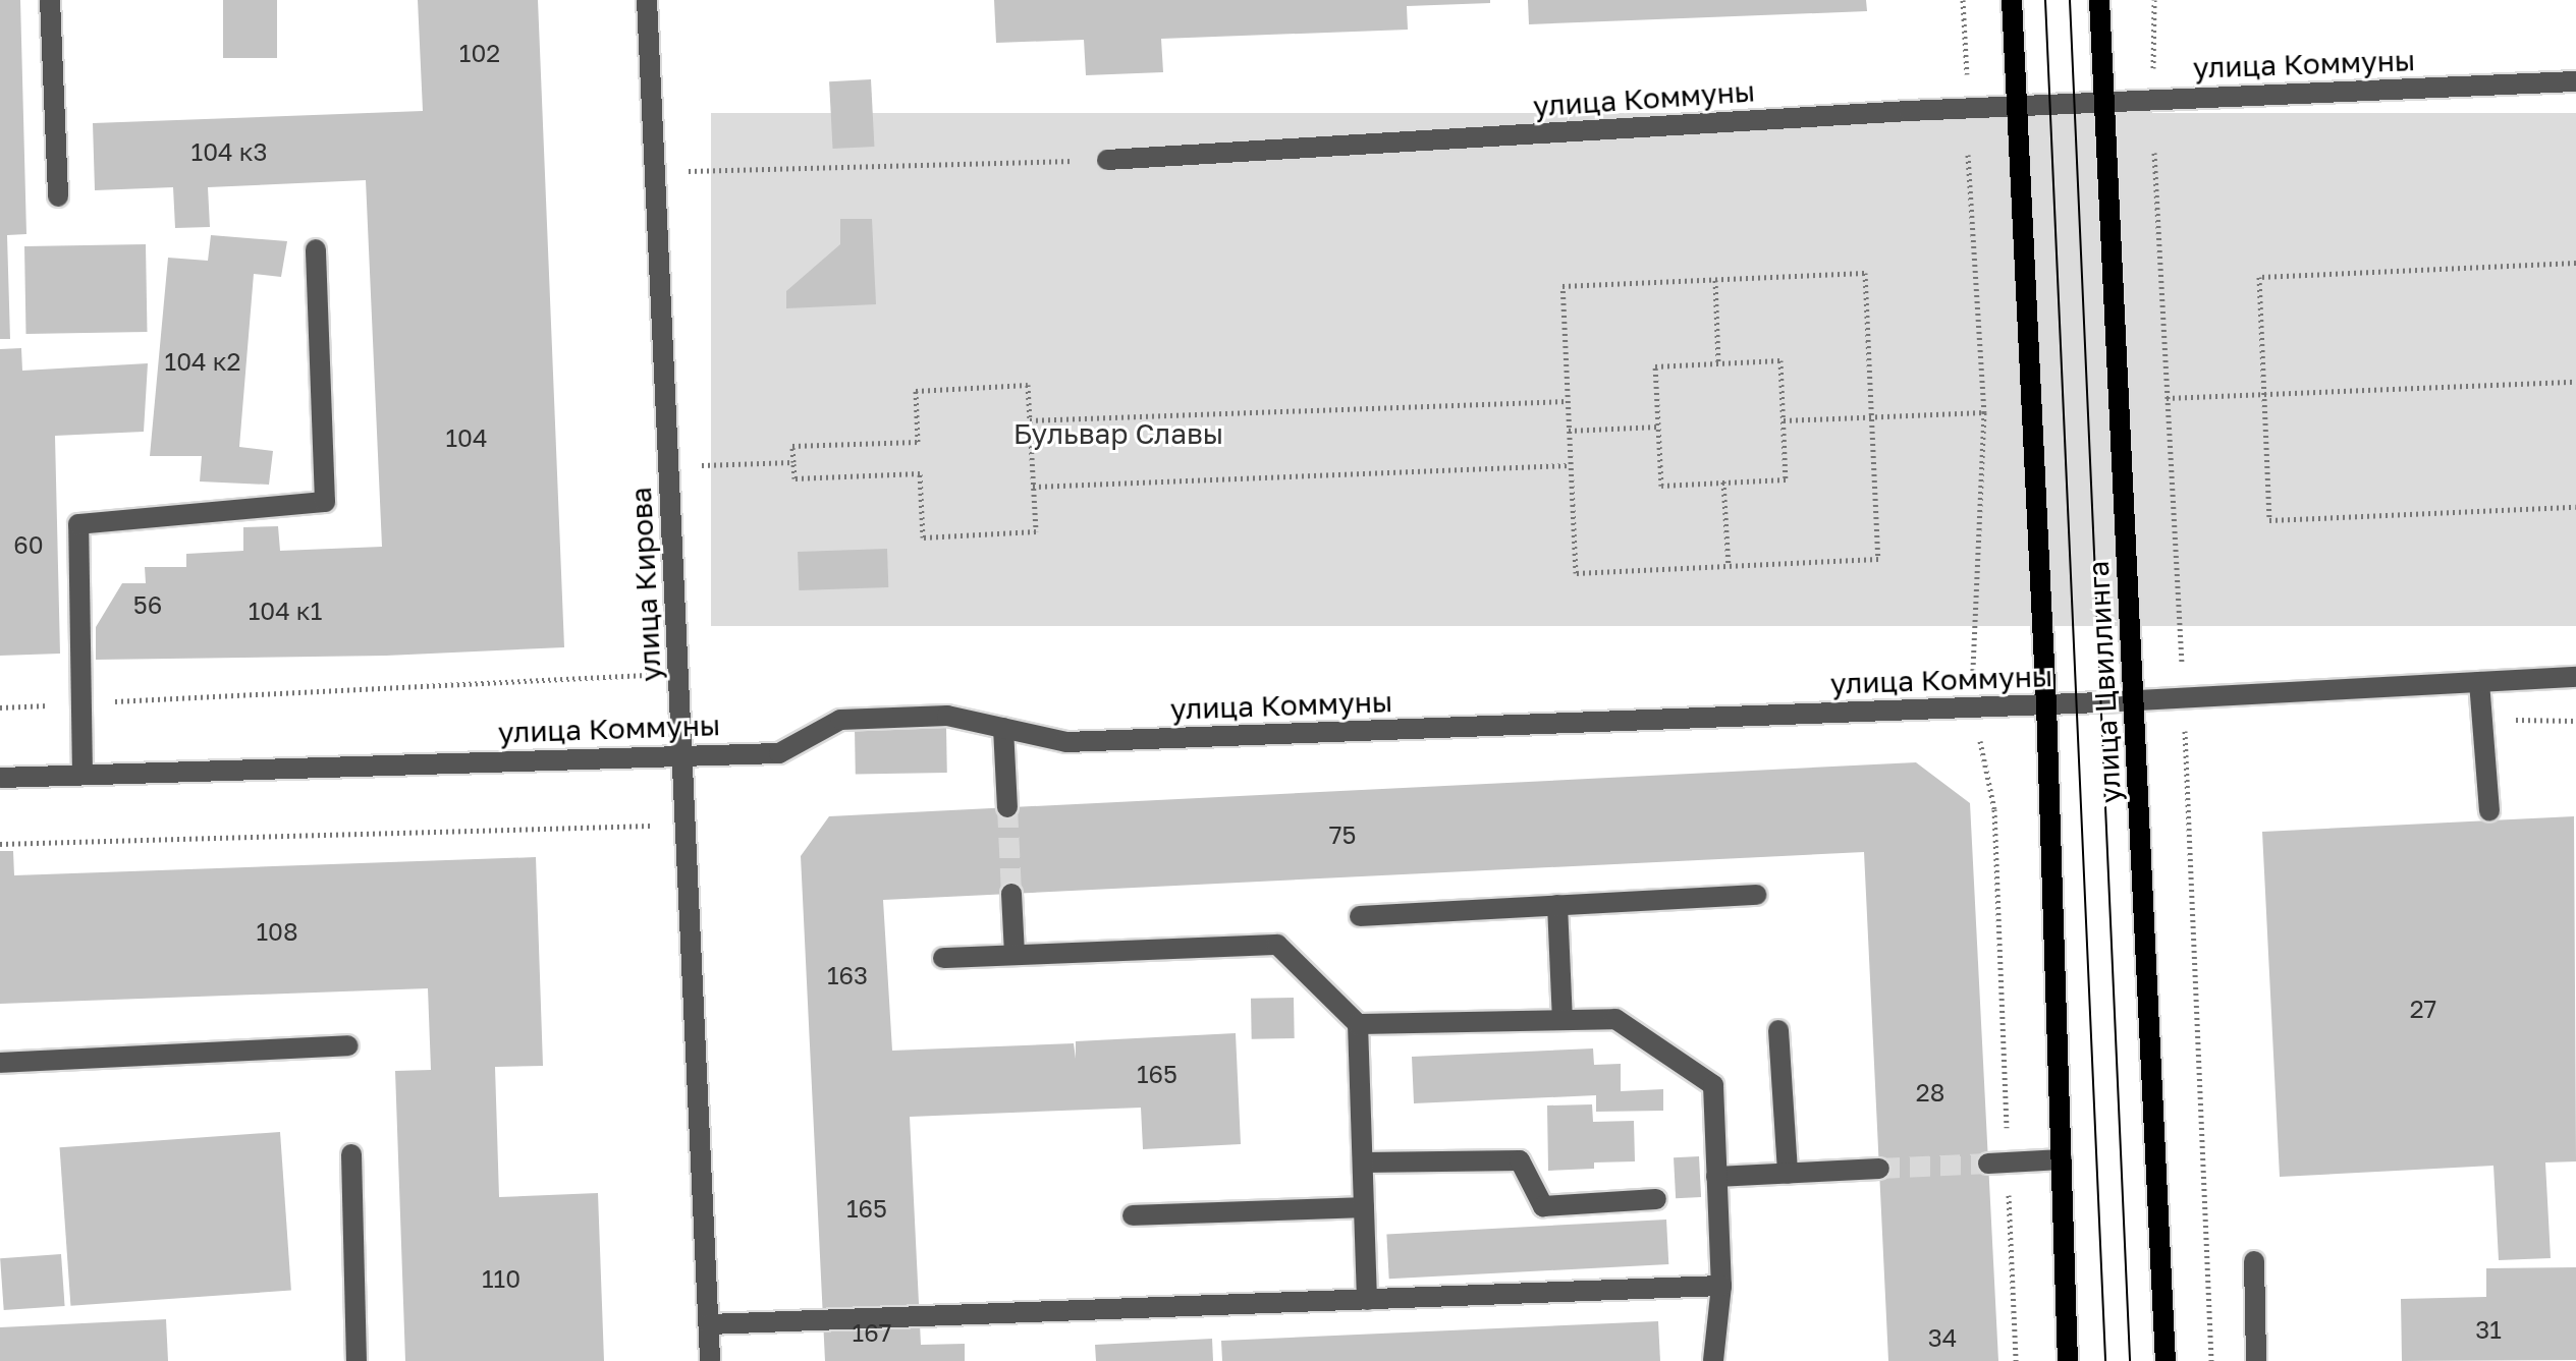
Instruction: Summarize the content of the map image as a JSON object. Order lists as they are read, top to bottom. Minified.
{"streets":{"main road":["улица Цвиллинга"],"street":["улица Коммуны","улица Кирова"]},"crossings":[["улица Коммуны","улица Кирова"],["улица Коммуны","улица Цвиллинга"]],"parks":["Бульвар Славы"],"house_numbers":["102","104 к3","104 к2","104","60","56","104 к1","75","108","163","27","165","28","165","110","31","167","34"]}
